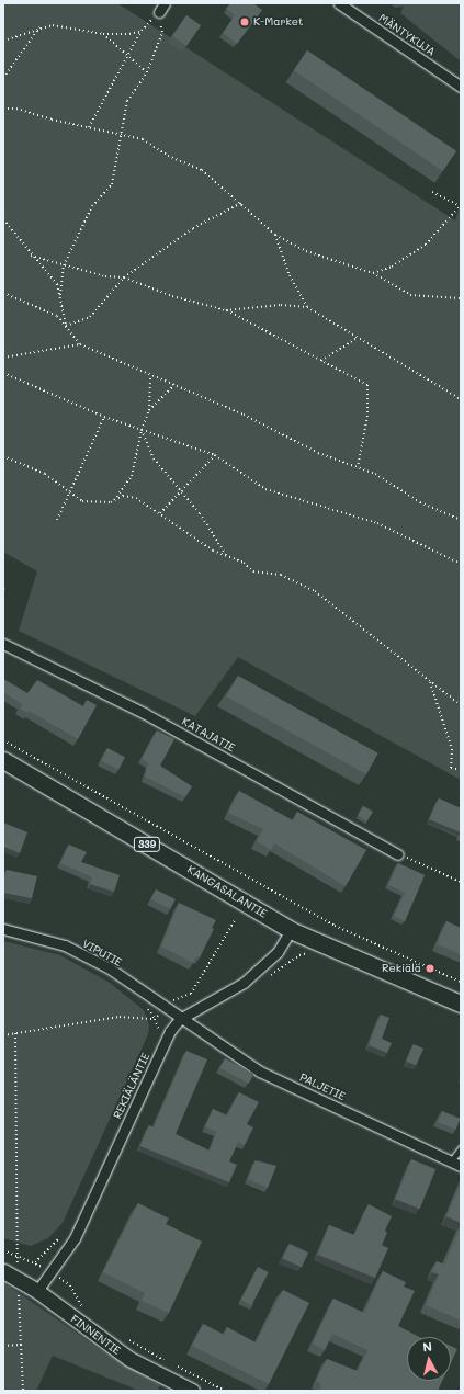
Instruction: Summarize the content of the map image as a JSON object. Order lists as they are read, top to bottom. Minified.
{"streets":{"main road":["339","KANGASALANTIE"],"street":["MÄNTYKUJA","KATAJATIE","VIPUTIE","REKIÄLÄNTIE","PALJETIE","FINNENTIE"]},"crossings":[["KANGASALANTIE","REKIÄLÄNTIE"],["VIPUTIE","REKIÄLÄNTIE"],["VIPUTIE","PALJETIE"],["REKIÄLÄNTIE","PALJETIE"],["REKIÄLÄNTIE","FINNENTIE"]],"places":["K-Market","Rekiälä"],"north":"top"}
